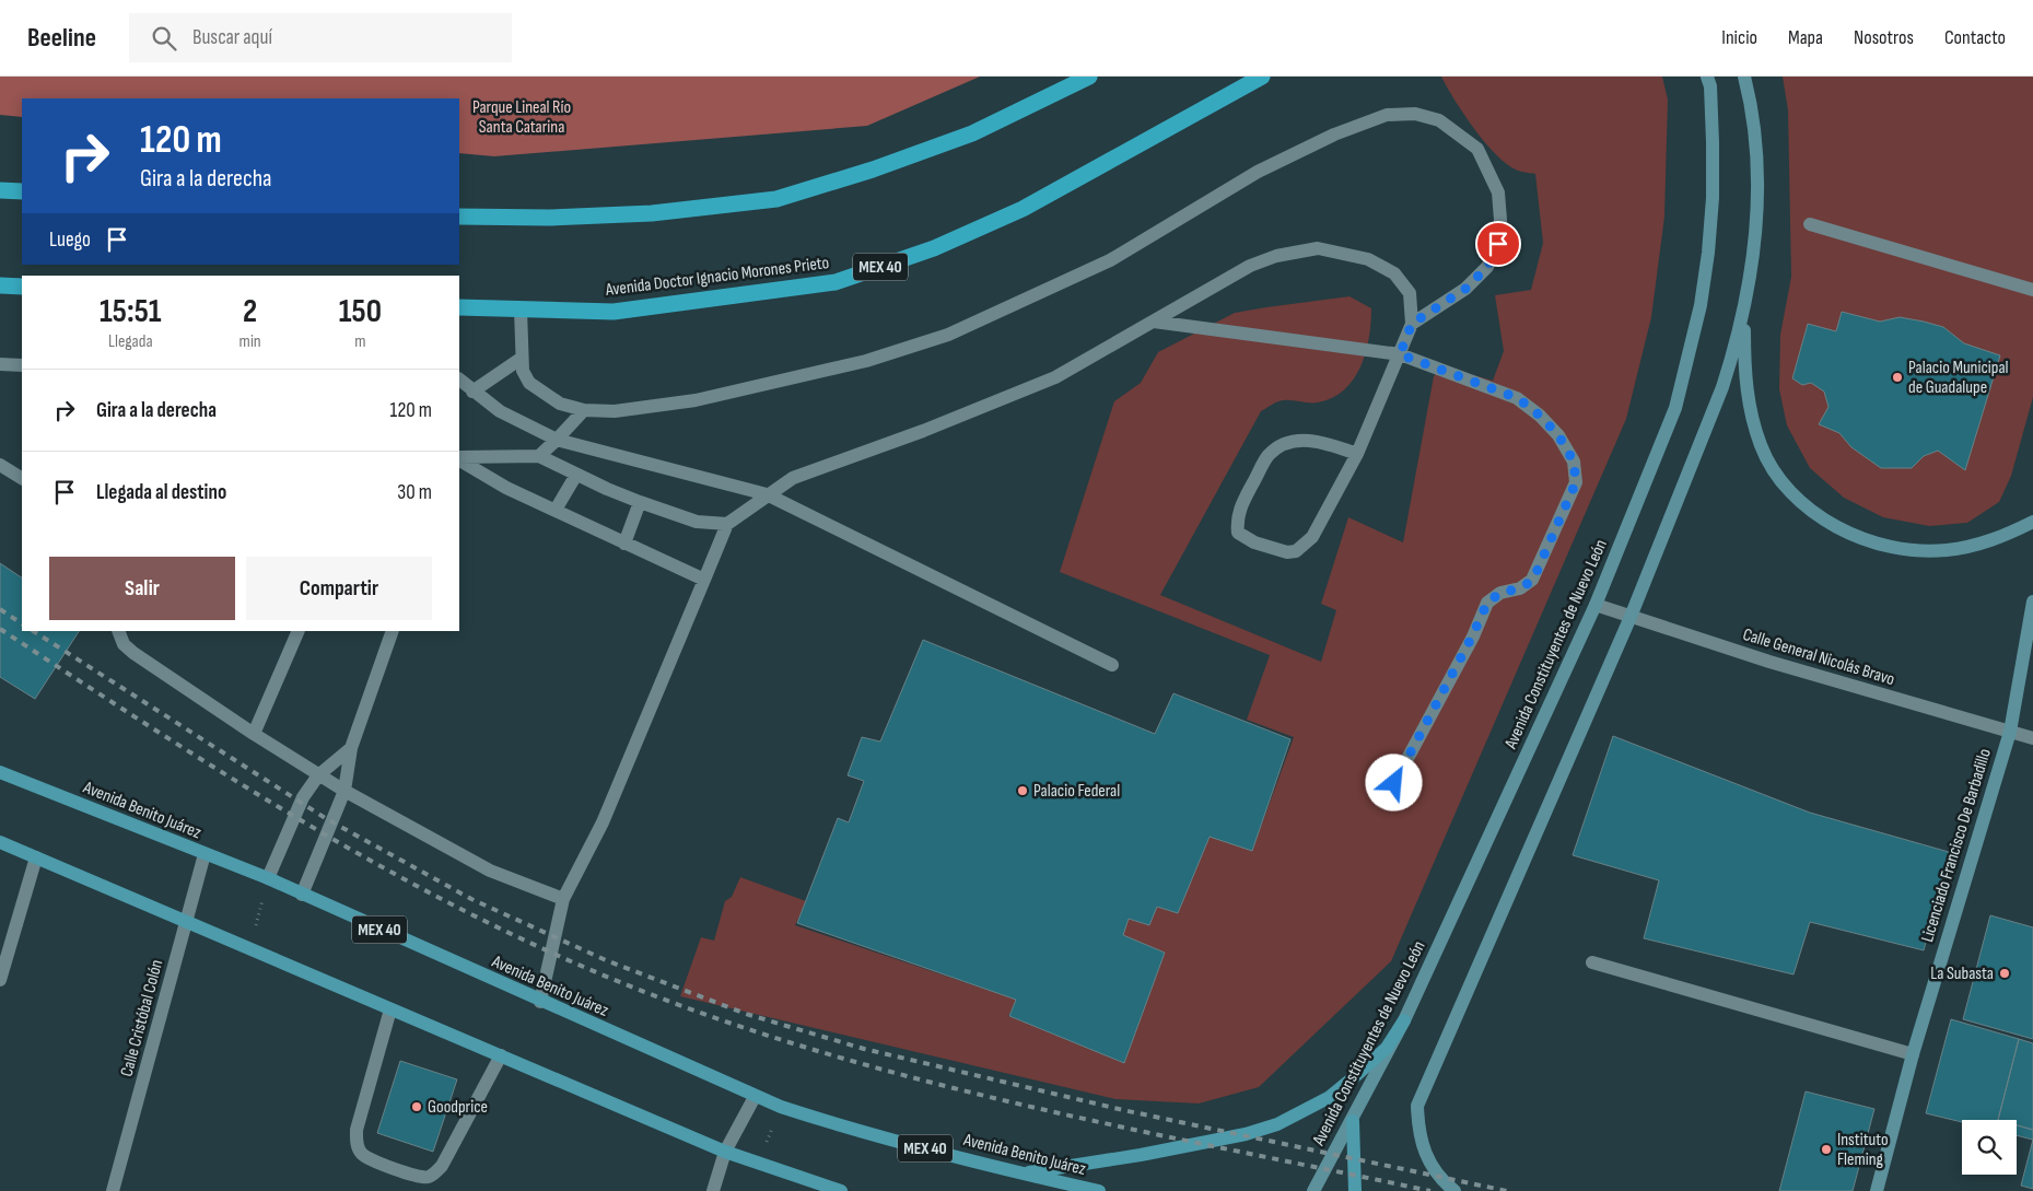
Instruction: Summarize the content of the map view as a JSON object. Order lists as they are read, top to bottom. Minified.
{"streets":{"highway":["MEX 40","Avenida Doctor Ignacio Morones Prieto"],"main road":["Avenida Constituyentes de Nuevo León","Avenida Benito Juárez","Licenciado Francisco De Barbadillo"],"street":["Calle General Nicolás Bravo","Calle Cristóbal Colón"]},"crossings":[["Avenida Constituyentes de Nuevo León","Calle General Nicolás Bravo"],["Calle General Nicolás Bravo","Licenciado Francisco De Barbadillo"],["Avenida Benito Juárez","Calle Cristóbal Colón"]],"parks":["Parque Lineal Río Santa Catarina"],"places":["Palacio Municipal de Guadalupe","Palacio Federal","La Subasta","Goodprice","Instituto Fleming"],"page":{"header":"Beeline","search":"Buscar aquí","nav":["Inicio","Mapa","Nosotros","Contacto"],"turn":["120 m","Gira a la derecha"],"then":"Luego","eta":["15:51","Llegada","2","min","150","m"],"list":[{"name":"Gira a la derecha","value":"120 m"},{"name":"Llegada al destino","value":"30 m"}],"buttons":["Salir","Compartir"]}}
